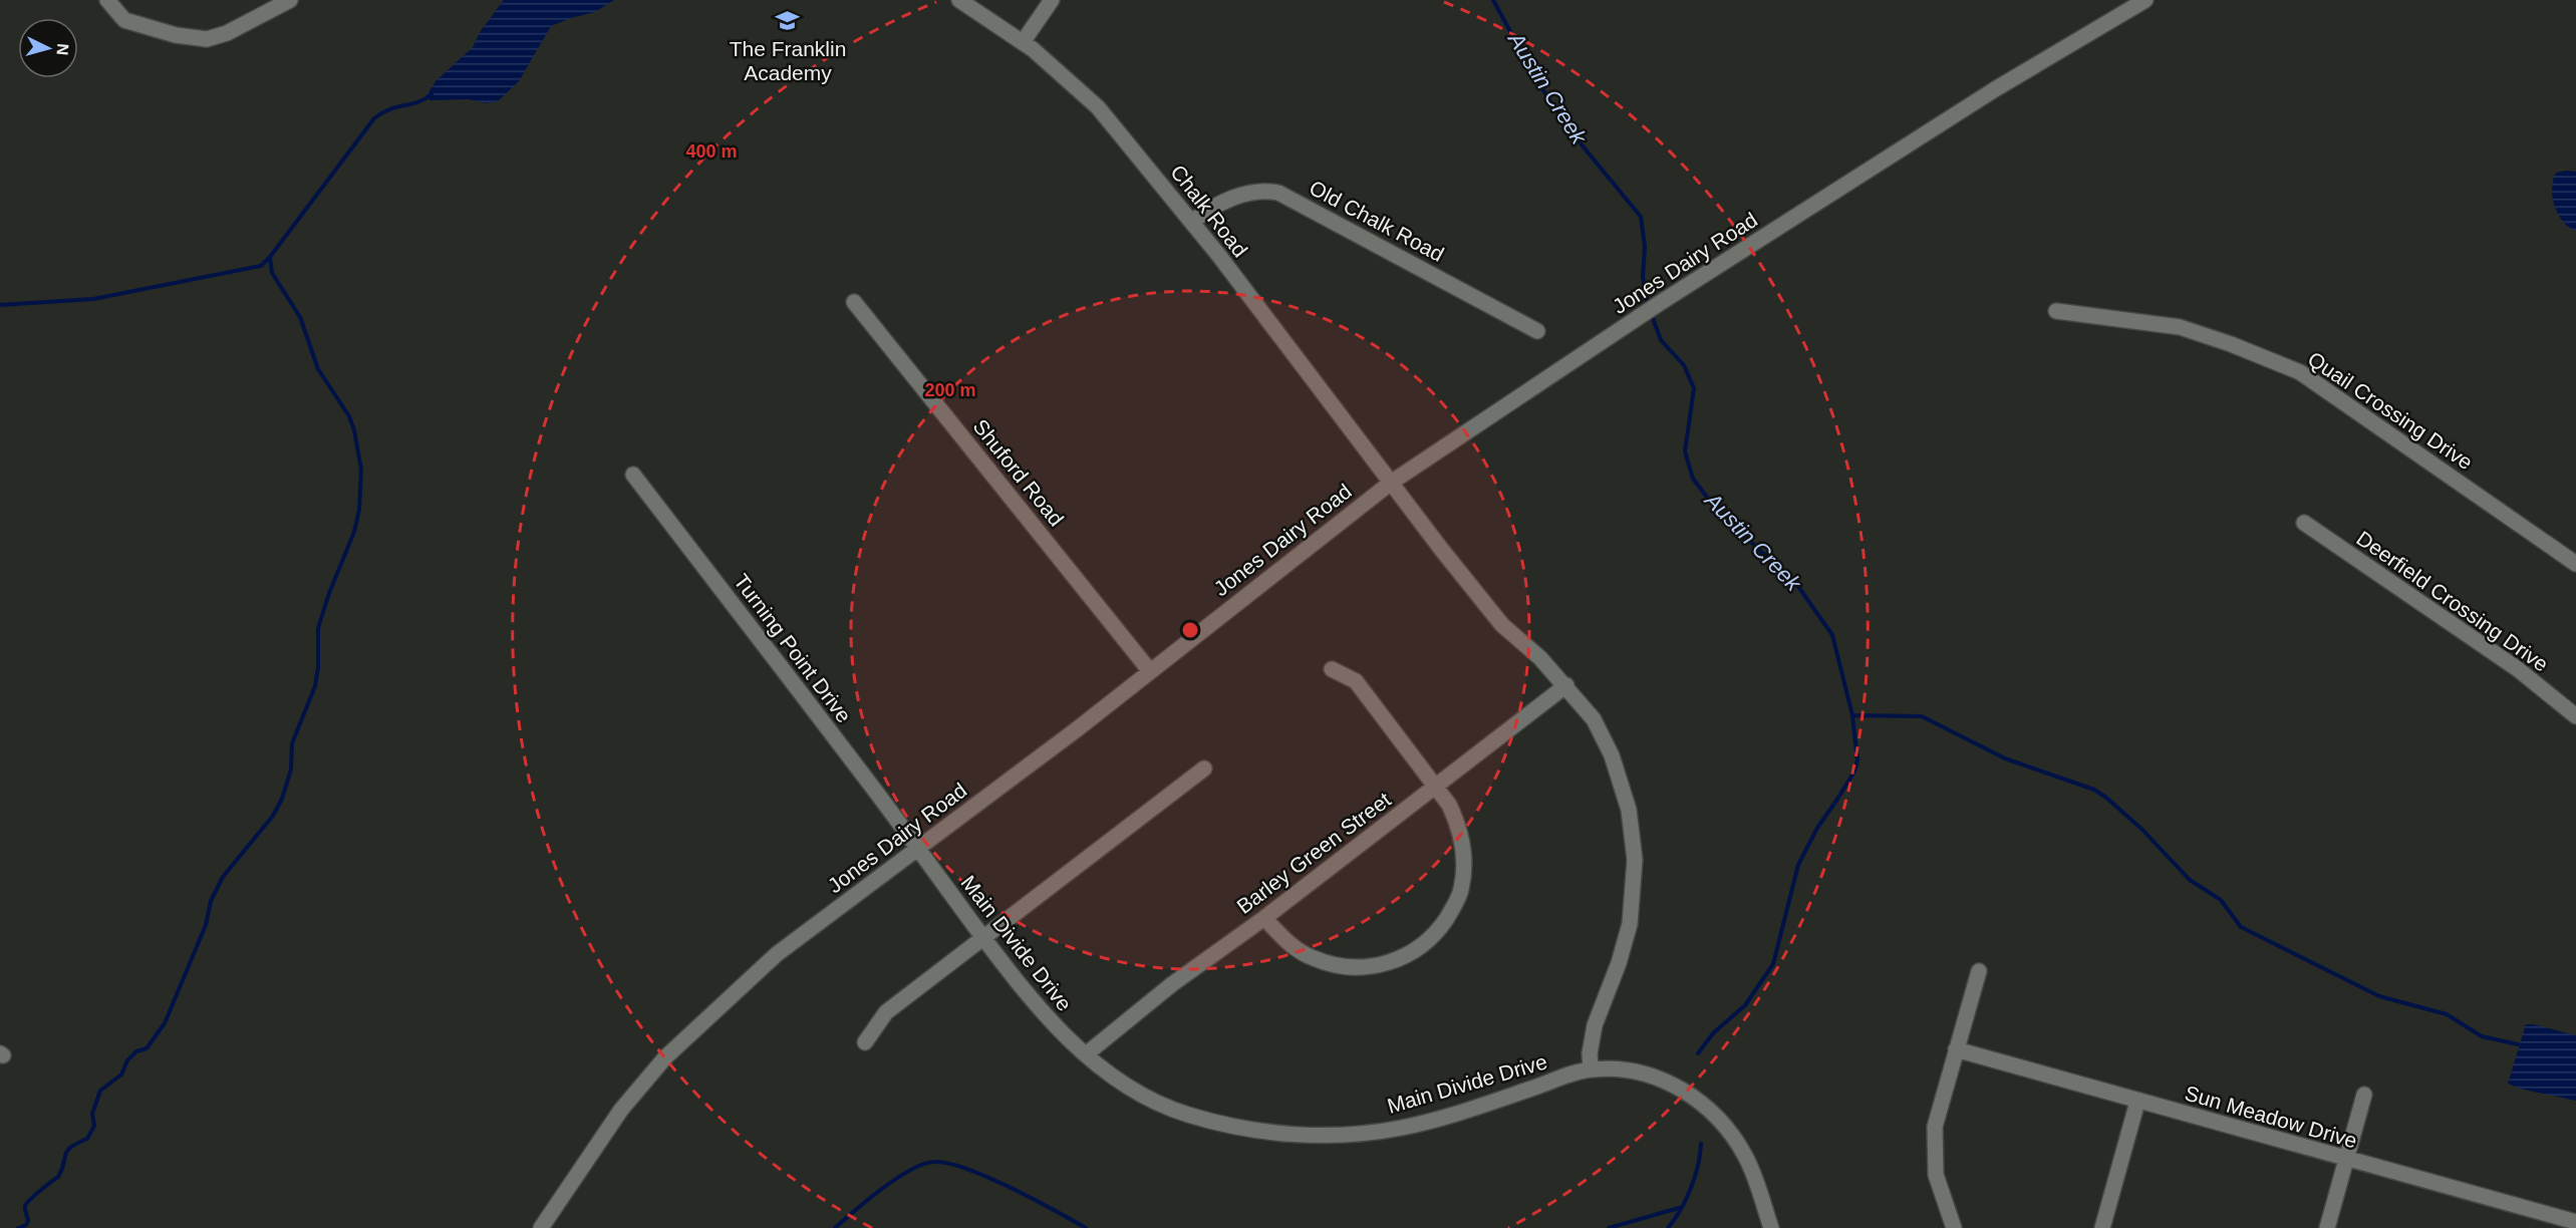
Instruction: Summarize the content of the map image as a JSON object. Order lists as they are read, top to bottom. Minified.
{"streets":{"street":["Chalk Road","Old Chalk Road","Jones Dairy Road","Quail Crossing Drive","Shuford Road","Deerfield Crossing Drive","Turning Point Drive","Barley Green Street","Main Divide Drive","Sun Meadow Drive"]},"crossings":[["Chalk Road","Old Chalk Road"],["Chalk Road","Jones Dairy Road"],["Chalk Road","Barley Green Street"],["Chalk Road","Main Divide Drive"],["Jones Dairy Road","Shuford Road"],["Jones Dairy Road","Turning Point Drive"],["Jones Dairy Road","Main Divide Drive"],["Turning Point Drive","Main Divide Drive"],["Barley Green Street","Main Divide Drive"]],"water":["Austin Creek"],"places":{"school or university":["The Franklin Academy"]},"north":"right","rings":["400 m","200 m"]}
